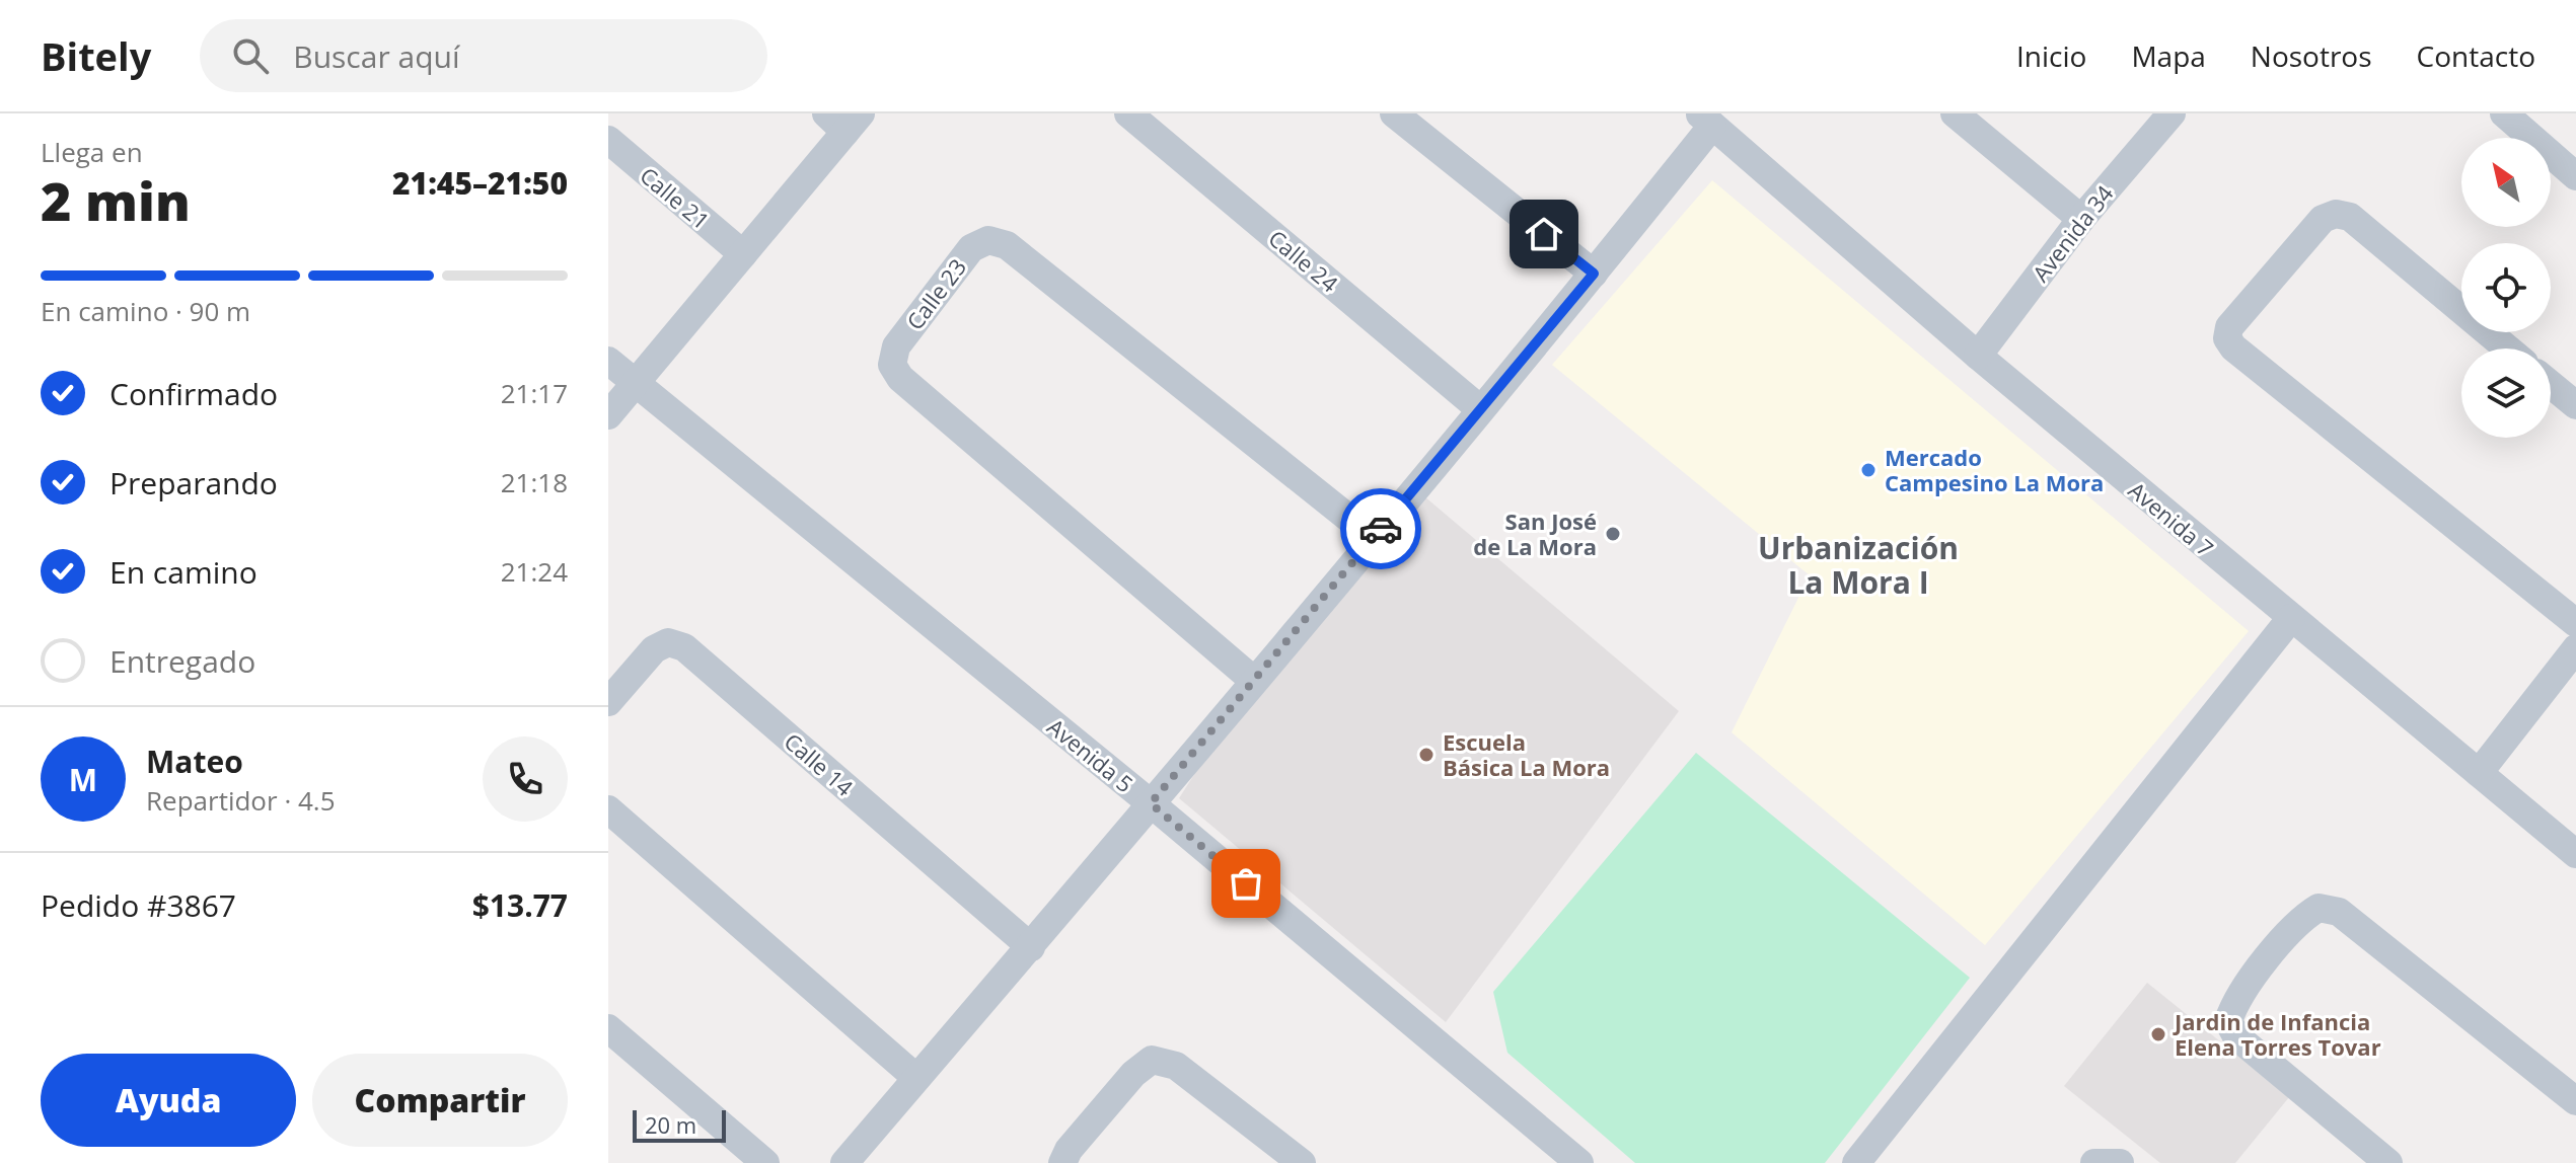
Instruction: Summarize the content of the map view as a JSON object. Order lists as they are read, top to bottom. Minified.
{"streets":{"street":["Calle 21","Avenida 34","Calle 24","Calle 23","Avenida 7","Avenida 5","Calle 14"]},"crossings":[["Avenida 34","Avenida 7"]],"districts":["Urbanización La Mora I"],"places":["Mercado Campesino La Mora","San José de La Mora","Escuela Básica La Mora","Jardin de Infancia Elena Torres Tovar"],"scale_bar":"20 m","north":"top left","page":{"header":"Bitely","search":"Buscar aquí","nav":["Inicio","Mapa","Nosotros","Contacto"],"heading":["2 min","Llega en","21:45–21:50"],"panel":["Mateo","Repartidor · 4.5","Pedido #3867","$13.77"],"bar":"En camino · 90 m","list":[["Confirmado","21:17"],["Preparando","21:18"],["En camino","21:24"],"Entregado"],"round":"M","buttons":["Ayuda","Compartir"],"scale":"20 m"}}
